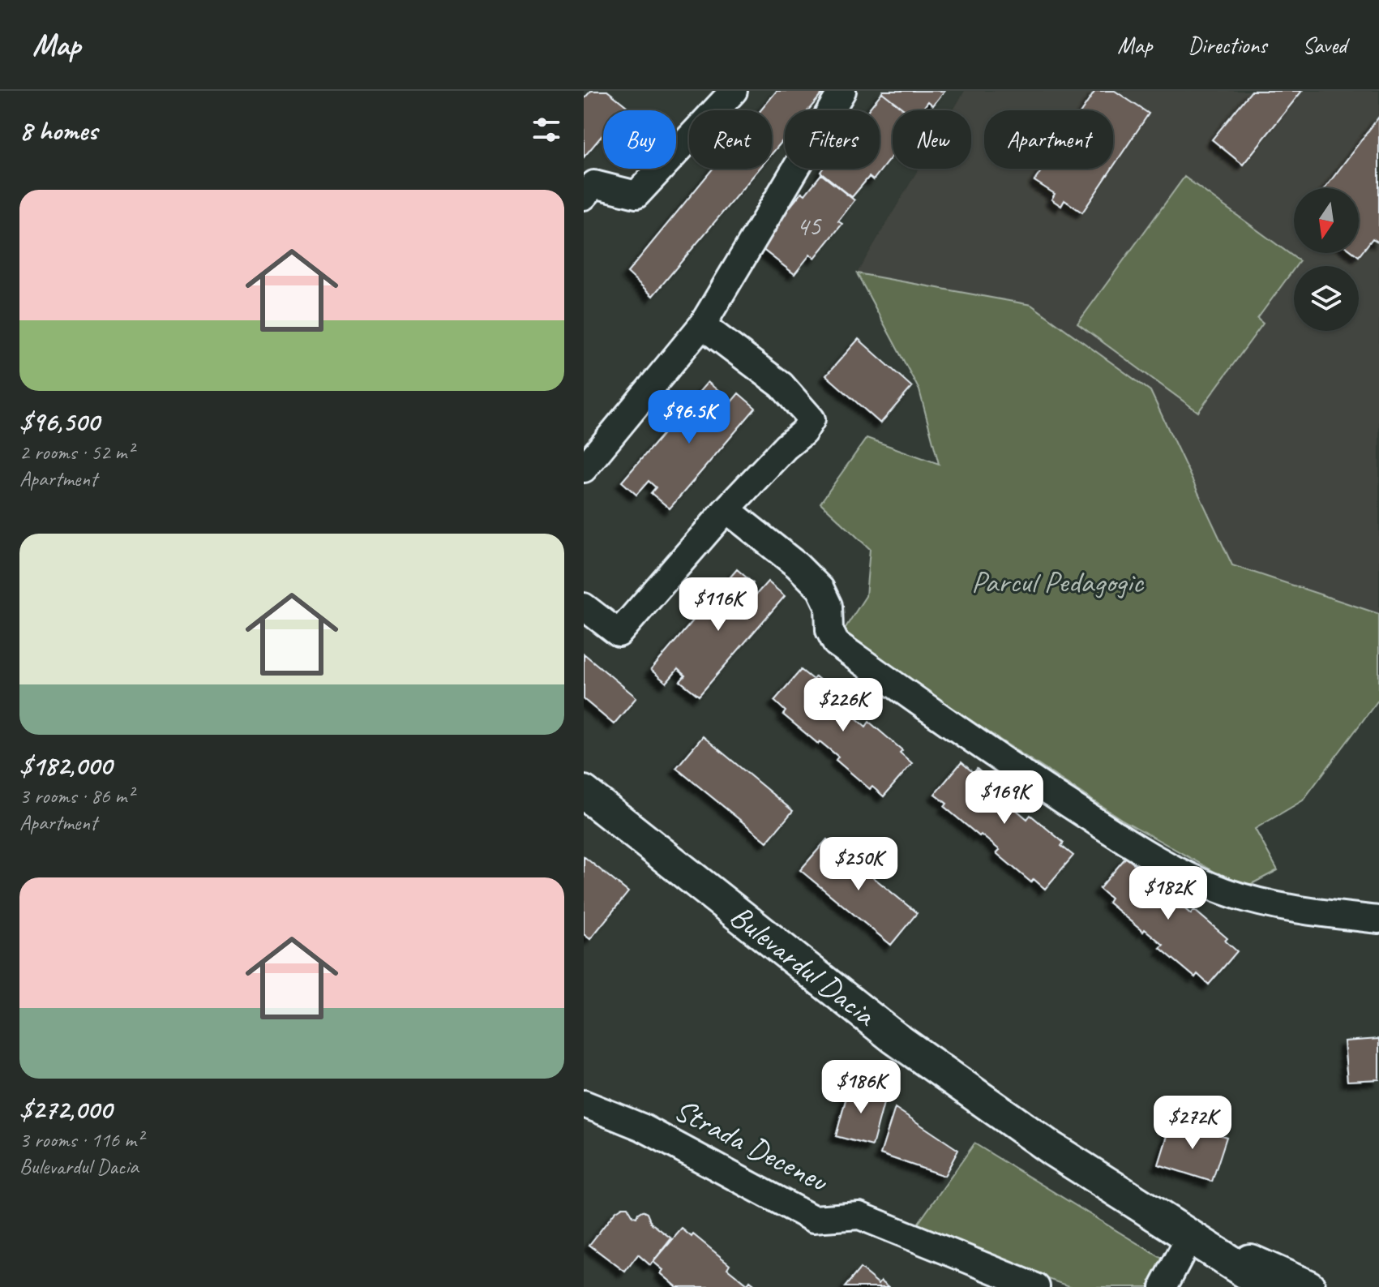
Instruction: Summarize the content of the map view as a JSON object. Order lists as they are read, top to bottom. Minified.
{"streets":{"main road":["Bulevardul Dacia"],"street":["Strada Deceneu"]},"parks":["Parcul Pedagogic"],"house_numbers":["45"],"north":"bottom","page":{"header":"Map","nav":["Map","Directions","Saved"],"heading":"8 homes","chip":["Buy","Rent","Filters","New","Apartment"],"list":[{"name":"$96,500","note":"2 rooms · 52 m² · Apartment"},{"name":"$182,000","note":"3 rooms · 86 m² · Apartment"},{"name":"$272,000","note":"3 rooms · 116 m² · Bulevardul Dacia"}],"price":["$96.5K","$116K","$226K","$169K","$250K","$182K","$186K","$272K"]}}
